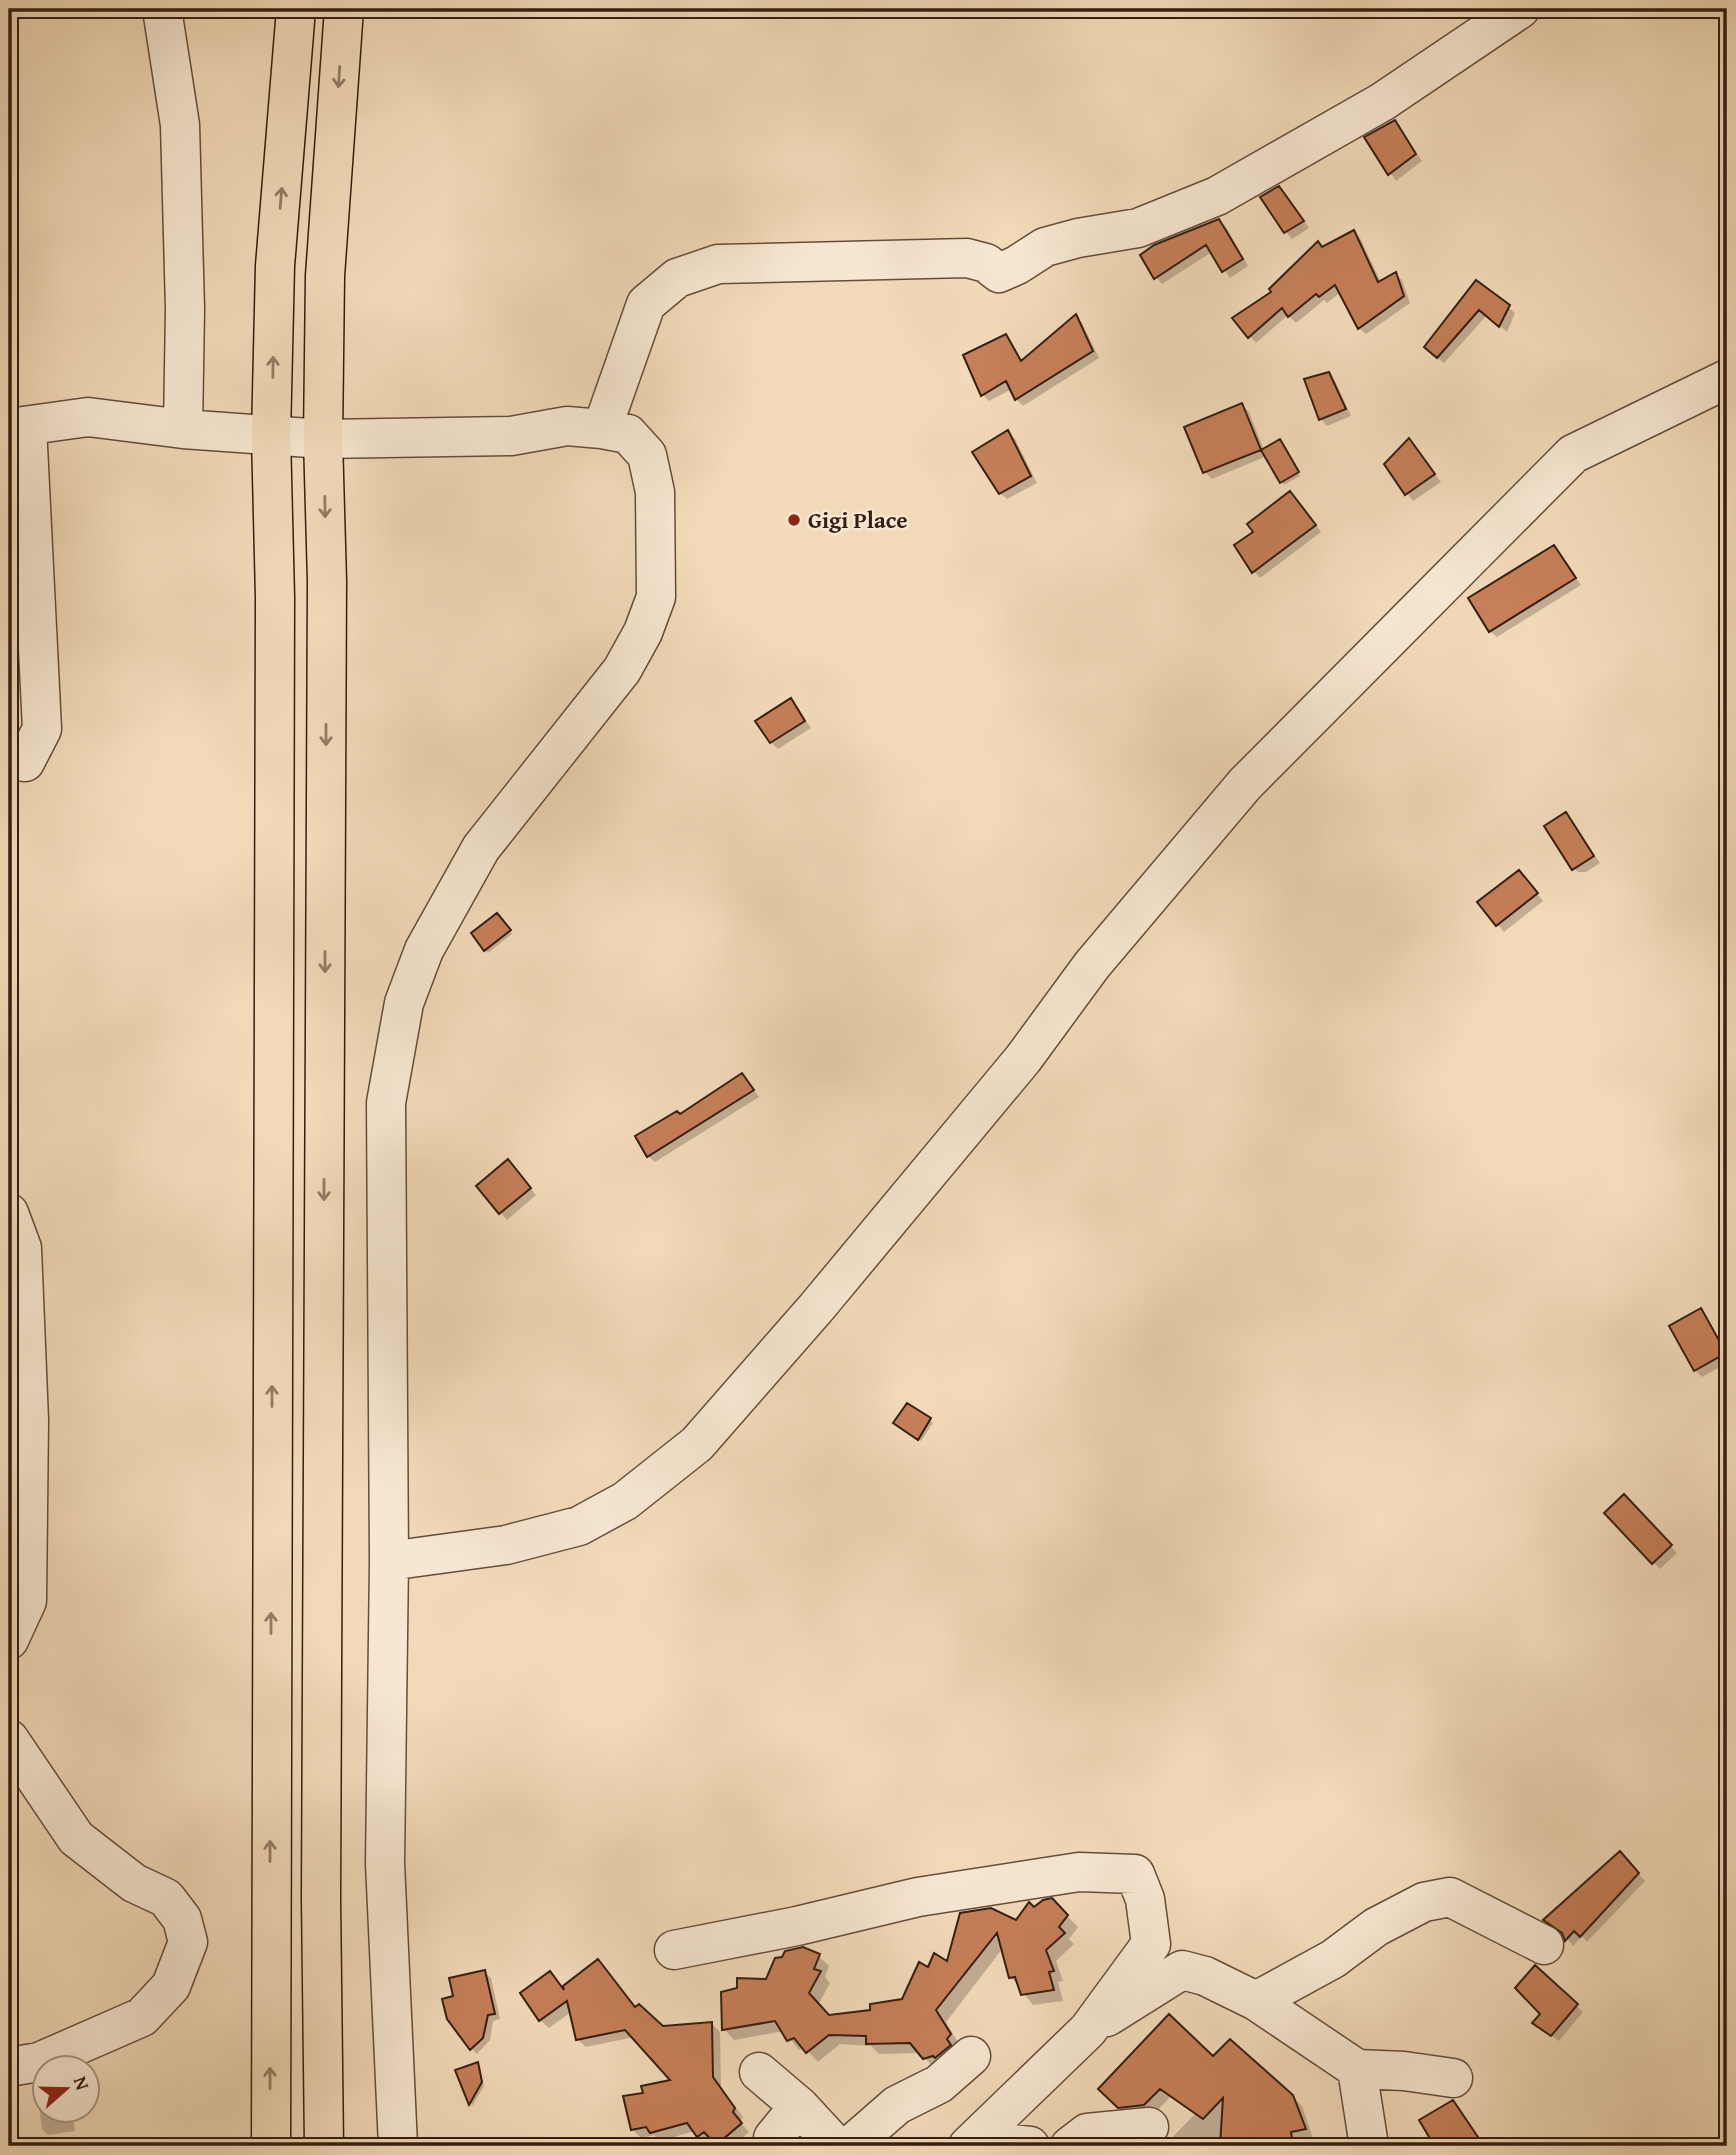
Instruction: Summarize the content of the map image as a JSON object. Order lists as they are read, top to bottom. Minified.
{"places":["Gigi Place"],"north":"right"}
